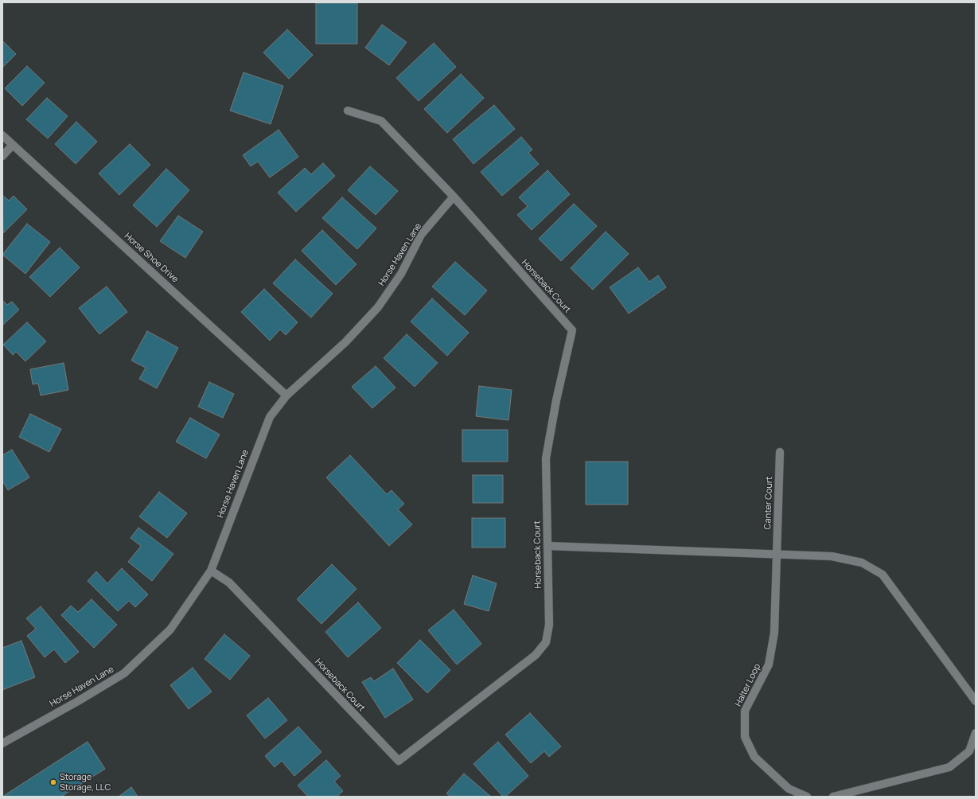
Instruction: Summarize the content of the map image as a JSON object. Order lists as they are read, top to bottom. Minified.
{"streets":{"street":["Horse Haven Lane","Horse Shoe Drive","Horseback Court","Canter Court","Halter Loop"]},"crossings":[["Horse Haven Lane","Horse Shoe Drive"],["Horse Haven Lane","Horseback Court"],["Canter Court","Halter Loop"]],"places":["Storage Storage, LLC"]}
